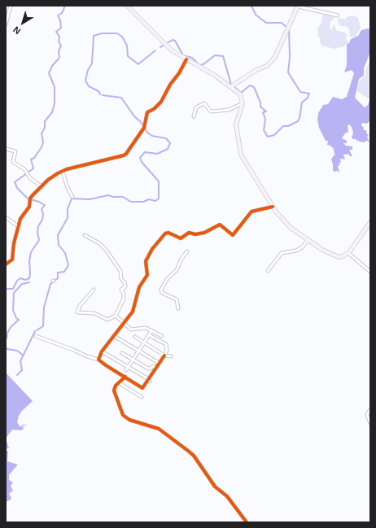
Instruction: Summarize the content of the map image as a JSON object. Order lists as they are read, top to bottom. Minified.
{"north":"bottom left"}
